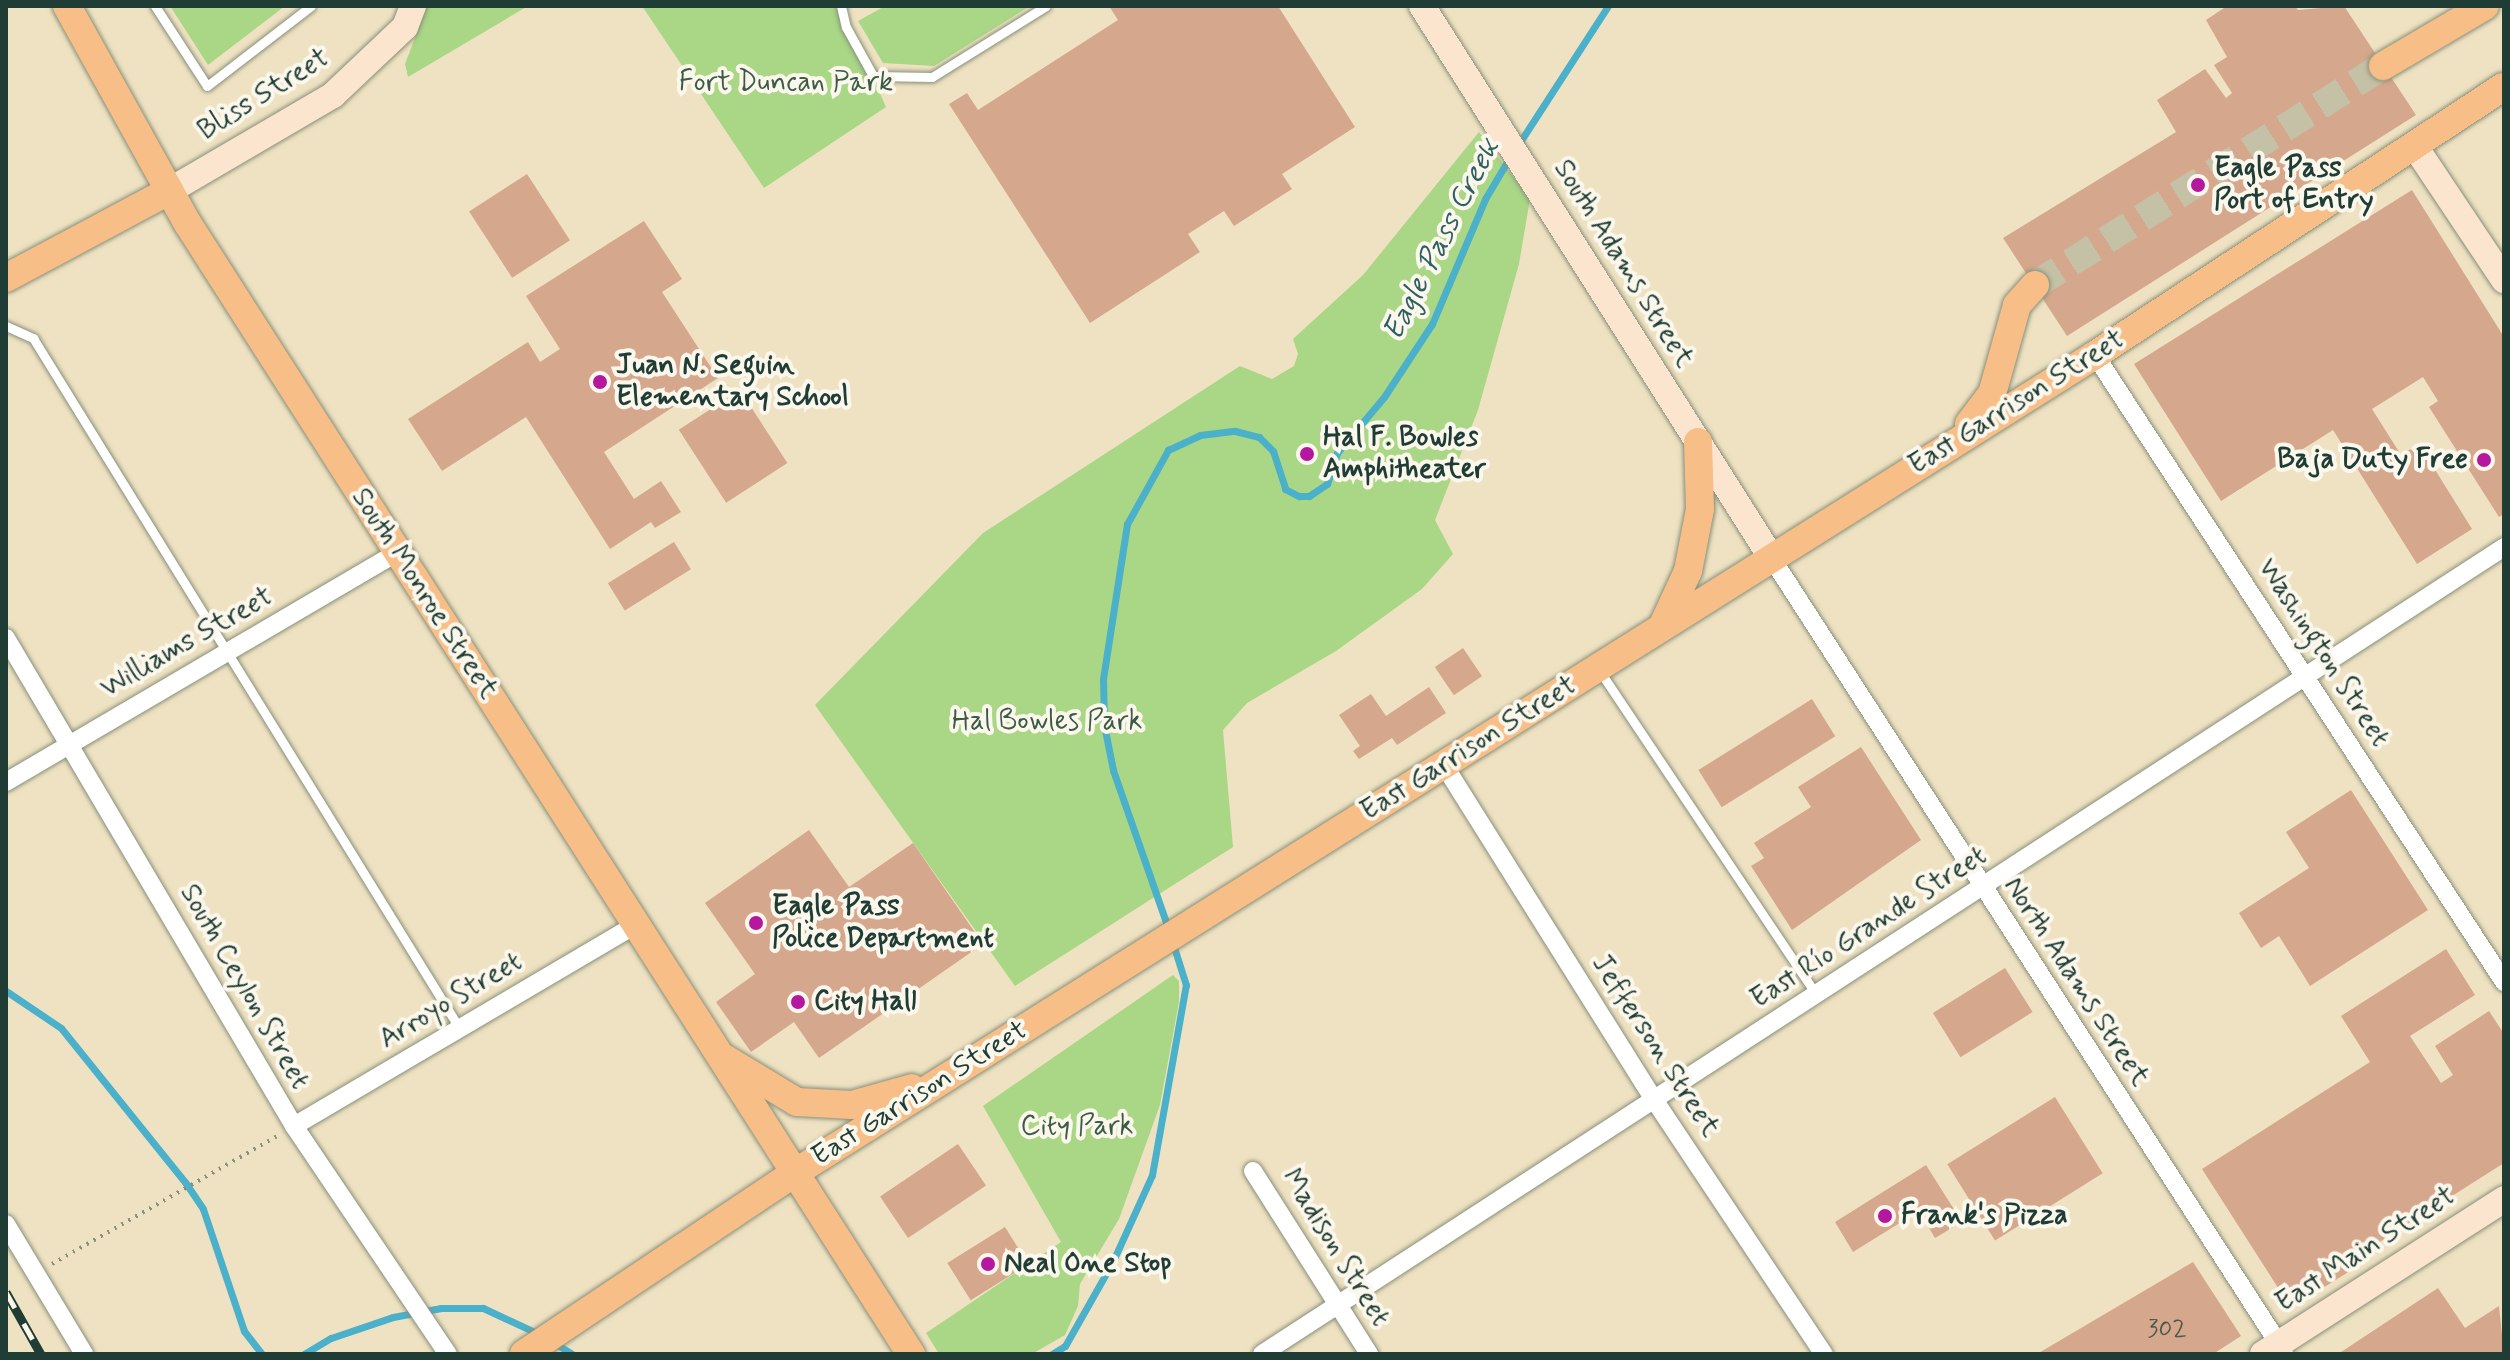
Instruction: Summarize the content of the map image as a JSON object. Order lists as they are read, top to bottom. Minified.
{"streets":{"main road":["East Garrison Street","South Monroe Street"],"street":["Bliss Street","South Adams Street","Williams Street","Washington Street","East Río Grande Street","North Adams Street","South Ceylon Street","Arroyo Street","Jefferson Street","Madison Street","East Main Street"]},"crossings":[["Bliss Street","South Monroe Street"],["South Adams Street","East Garrison Street"],["South Adams Street","North Adams Street"],["East Garrison Street","South Monroe Street"],["East Garrison Street","Washington Street"],["East Garrison Street","North Adams Street"],["East Garrison Street","Jefferson Street"],["South Monroe Street","Williams Street"],["South Monroe Street","Arroyo Street"],["Williams Street","South Ceylon Street"],["Washington Street","East Río Grande Street"],["East Río Grande Street","North Adams Street"],["East Río Grande Street","Jefferson Street"],["East Río Grande Street","Madison Street"],["North Adams Street","East Main Street"],["South Ceylon Street","Arroyo Street"]],"water":["Eagle Pass Creek"],"parks":["Fort Duncan Park","Hal Bowles Park","City Park"],"places":["Eagle Pass Port of Entry","Juan N. Seguin Elementary School","Hal F. Bowles Amphitheater","Baja Duty Free","Eagle Pass Police Department","City Hall","Frank's Pizza","Neal One Stop"],"house_numbers":["302"]}
